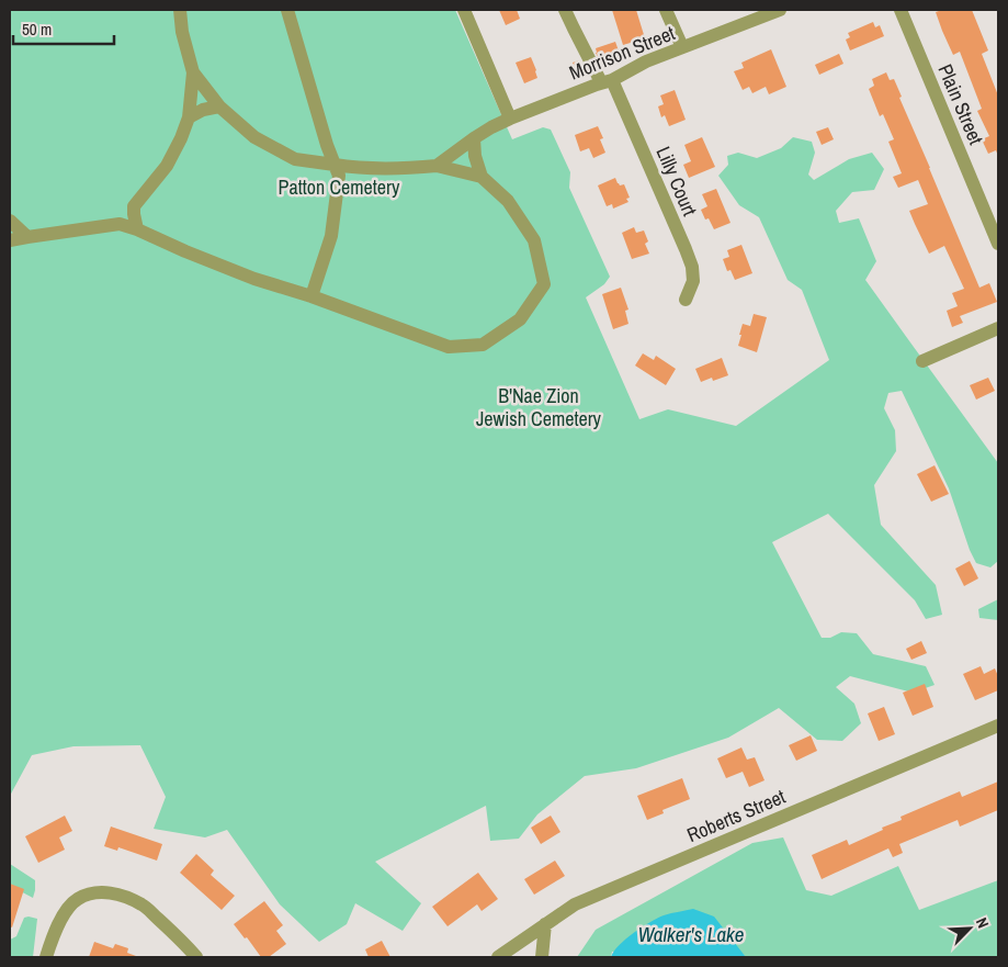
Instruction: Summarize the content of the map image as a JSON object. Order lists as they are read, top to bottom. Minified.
{"streets":{"street":["Morrison Street","Plain Street","Lilly Court","Roberts Street"]},"crossings":[["Morrison Street","Lilly Court"]],"water":["Walker's Lake"],"parks":["Patton Cemetery","B'Nae Zion Jewish Cemetery"],"scale_bar":"50 m","north":"top right"}
